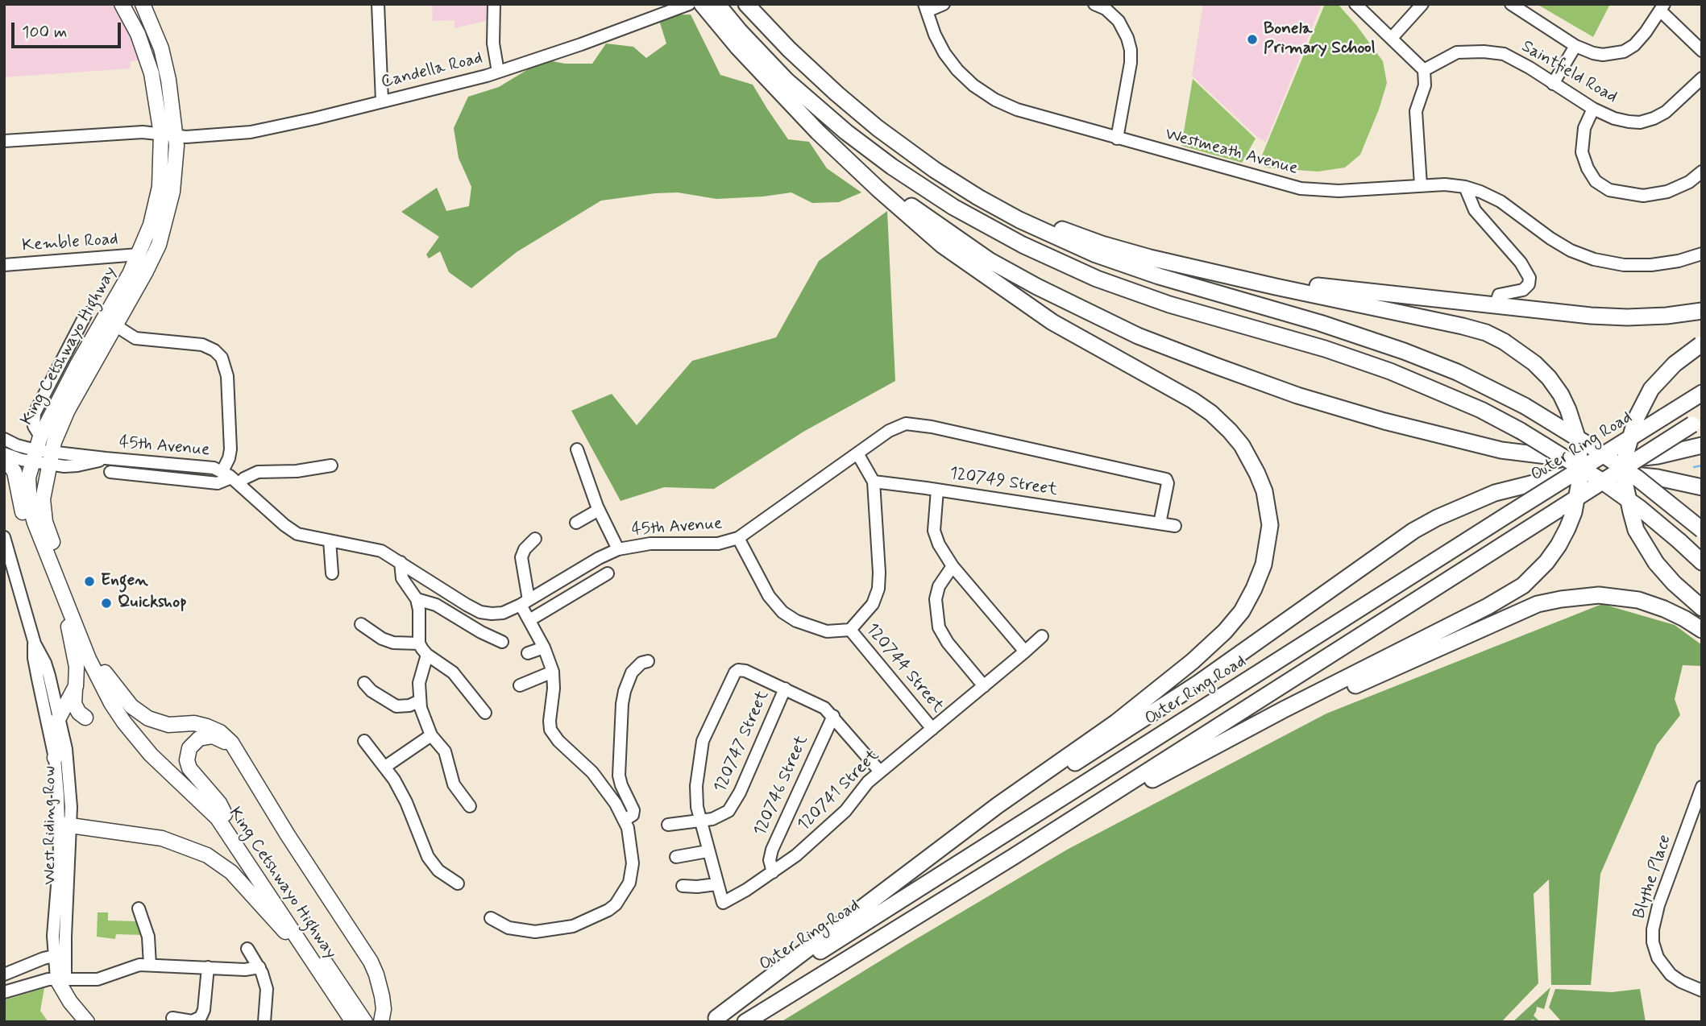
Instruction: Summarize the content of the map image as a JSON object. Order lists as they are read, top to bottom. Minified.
{"streets":{"highway":["Outer Ring Road"],"main road":["King Cetshwayo Highway"],"street":["Candella Road","Saintfield Road","Westmeath Avenue","Kemble Road","45th Avenue","120749 Street","120744 Street","120747 Street","120746 Street","120741 Street","West Riding Row","Blythe Place"]},"crossings":[["Candella Road","King Cetshwayo Highway"],["Kemble Road","King Cetshwayo Highway"],["King Cetshwayo Highway","45th Avenue"],["45th Avenue","120749 Street"],["120744 Street","120741 Street"],["120746 Street","120741 Street"]],"places":["Bonela Primary School","Engen","Quickshop"],"scale_bar":"100 m"}
